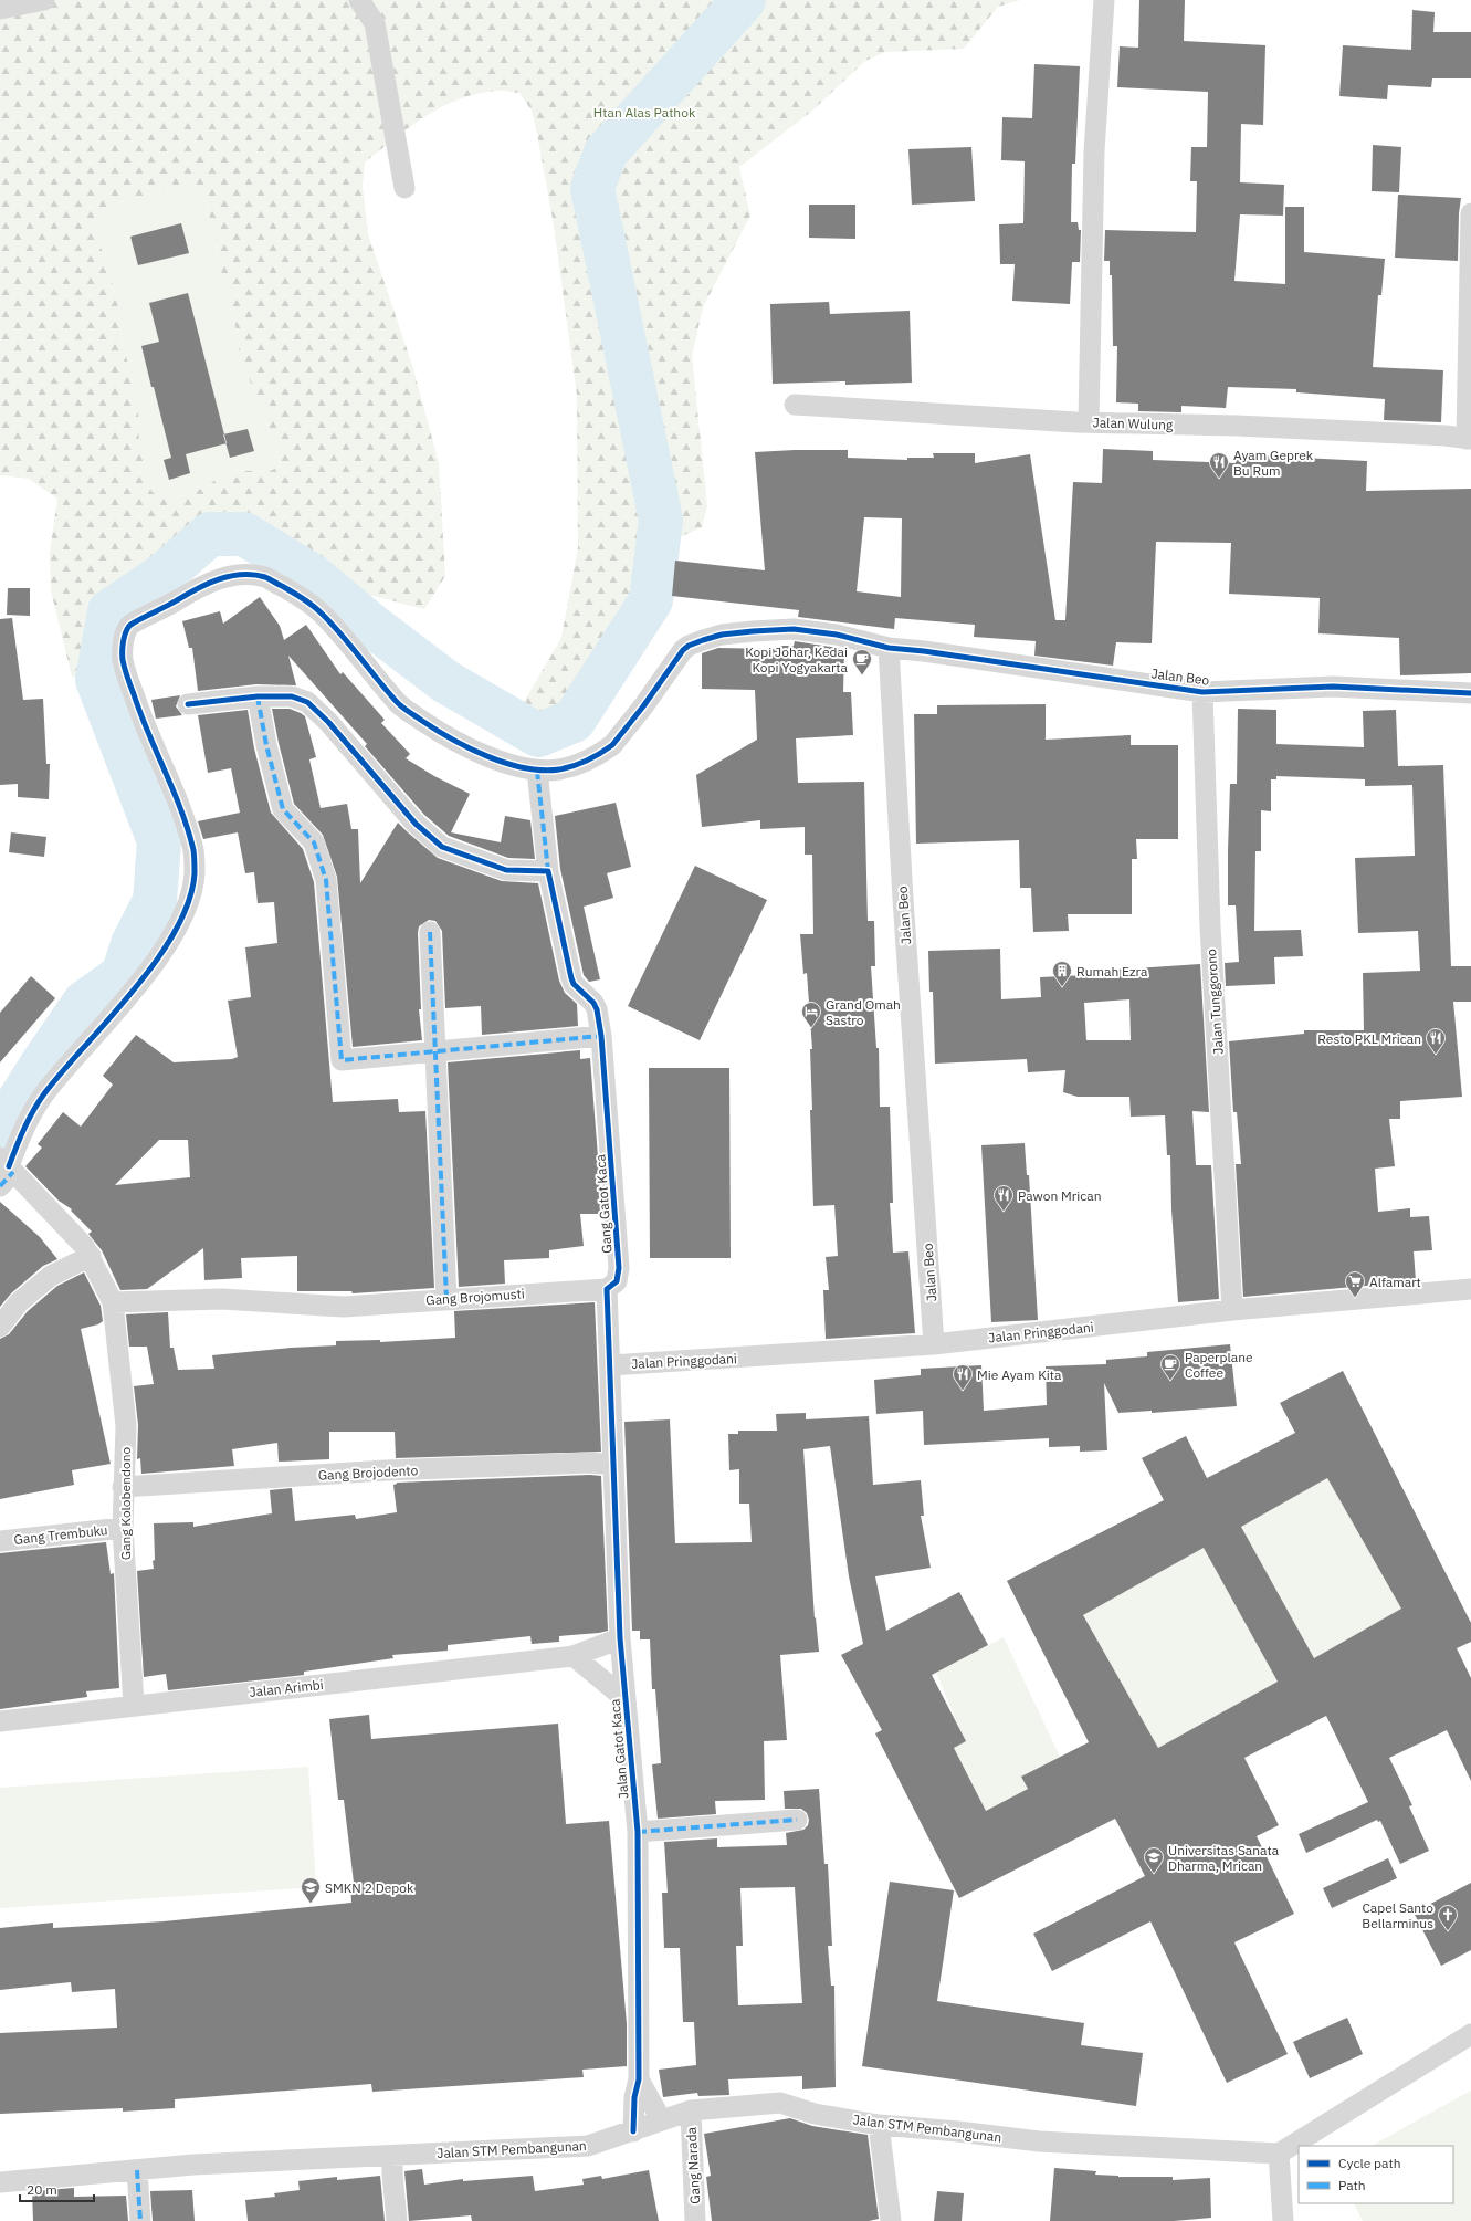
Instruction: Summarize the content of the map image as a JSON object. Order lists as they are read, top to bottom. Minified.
{"streets":{"street":["Jalan Wulung","Jalan Beo","Jalan Tunggorono","Gang Gatot Kaca","Gang Brojomusti","Jalan Pringgodani","Gang Brojodento","Gang Kolobendono","Gang Trembuku","Jalan Arimbi","Jalan Gatot Kaca","Jalan STM Pembangunan","Gang Narada"]},"crossings":[["Jalan Beo","Jalan Tunggorono"],["Jalan Beo","Jalan Pringgodani"],["Jalan Tunggorono","Jalan Pringgodani"],["Gang Gatot Kaca","Gang Brojomusti"],["Gang Brojomusti","Gang Kolobendono"],["Jalan Pringgodani","Jalan Gatot Kaca"],["Gang Brojodento","Gang Kolobendono"],["Gang Brojodento","Jalan Gatot Kaca"],["Gang Kolobendono","Gang Trembuku"],["Gang Kolobendono","Jalan Arimbi"],["Jalan Arimbi","Jalan Gatot Kaca"],["Jalan Gatot Kaca","Jalan STM Pembangunan"],["Jalan STM Pembangunan","Gang Narada"]],"parks":["Htan Alas Pathok"],"places":{"restaurant":["Ayam Geprek Bu Rum","Resto PKL Mrican","Pawon Mrican","Mie Ayam Kita"],"cafe":["Kopi Johar, Kedai Kopi Yogyakarta","Paperplane Coffee"],"building":["Rumah Ezra"],"hotel":["Grand Omah Sastro"],"supermarket":["Alfamart"],"school or university":["Universitas Sanata Dharma, Mrican","SMKN 2 Depok"],"church":["Capel Santo Bellarminus"]},"legend":["Cycle path","Path"],"scale_bar":"20 m"}
